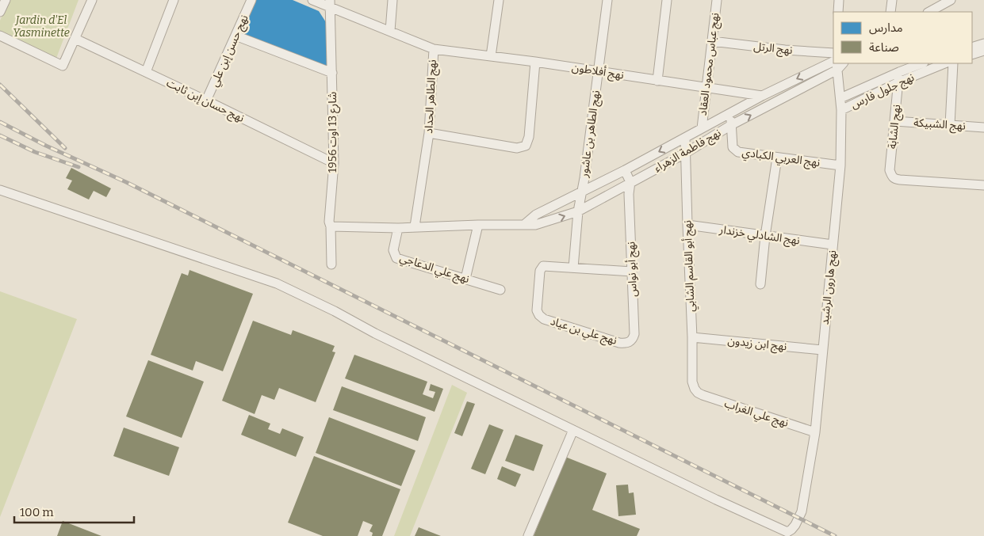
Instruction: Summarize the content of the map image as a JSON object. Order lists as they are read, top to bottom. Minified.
{"streets":{"street":["نهج الرتل","نهج حسن إبن علي","نهج عباس محمود العقاد","نهج أفلاطون","نهج جلول فارس","نهج الطاهر الحداد","نهج حسان إبن ثابت","نهج الشبيكة","نهج الشابة","شارع 13 اوت 1956","نهج الطاهر بن عاشور","نهج فاطمة الزهراء","نهج العربي الكبادي","نهج الشادلي خزندار","نهج أبو القاسم الشابي","نهج علي الدعاجي","نهج أبو نواس","نهج هارون الرشيد","نهج علي بن عياد","نهج ابن زيدون","نهج علي الغراب"]},"crossings":[["نهج الرتل","نهج عباس محمود العقاد"],["نهج حسن إبن علي","نهج حسان إبن ثابت"],["نهج عباس محمود العقاد","نهج أفلاطون"],["نهج عباس محمود العقاد","نهج فاطمة الزهراء"],["نهج أفلاطون","نهج الطاهر الحداد"],["نهج أفلاطون","نهج الطاهر بن عاشور"],["نهج أفلاطون","نهج فاطمة الزهراء"],["نهج جلول فارس","نهج الشابة"],["نهج جلول فارس","نهج هارون الرشيد"],["نهج الطاهر الحداد","شارع 13 اوت 1956"],["نهج الطاهر الحداد","نهج فاطمة الزهراء"],["نهج حسان إبن ثابت","شارع 13 اوت 1956"],["نهج الشبيكة","نهج الشابة"],["شارع 13 اوت 1956","نهج فاطمة الزهراء"],["نهج الطاهر بن عاشور","نهج فاطمة الزهراء"],["نهج الطاهر بن عاشور","نهج علي بن عياد"],["نهج فاطمة الزهراء","نهج العربي الكبادي"],["نهج فاطمة الزهراء","نهج أبو القاسم الشابي"],["نهج فاطمة الزهراء","نهج علي الدعاجي"],["نهج فاطمة الزهراء","نهج أبو نواس"],["نهج فاطمة الزهراء","نهج هارون الرشيد"],["نهج العربي الكبادي","نهج هارون الرشيد"],["نهج الشادلي خزندار","نهج أبو القاسم الشابي"],["نهج الشادلي خزندار","نهج هارون الرشيد"],["نهج أبو القاسم الشابي","نهج ابن زيدون"],["نهج أبو القاسم الشابي","نهج علي الغراب"],["نهج أبو نواس","نهج علي بن عياد"],["نهج هارون الرشيد","نهج ابن زيدون"],["نهج هارون الرشيد","نهج علي الغراب"]],"parks":["Jardin d'El Yasminette"],"legend":["مدارس","صناعة"],"scale_bar":"100 m"}
